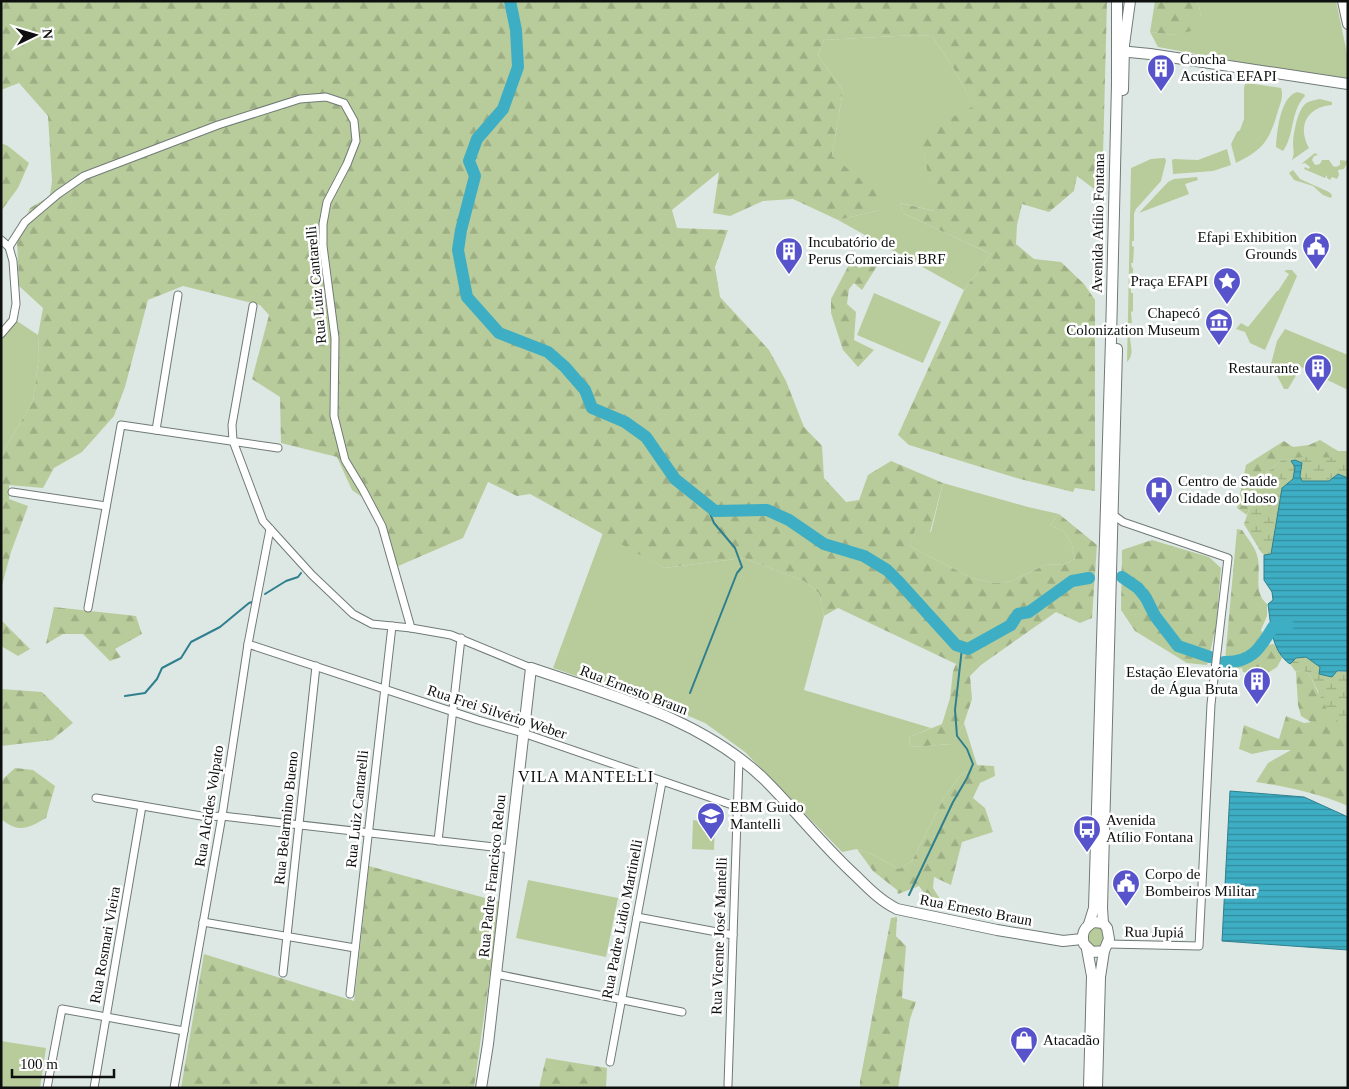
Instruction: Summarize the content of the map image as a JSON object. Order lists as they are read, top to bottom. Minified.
{"streets":{"main road":["Avenida Atílio Fontana","Rua Ernesto Braun","Rua Padre Francisco Relou"],"street":["Rua Luiz Cantarelli","Rua Frei Silvério Weber","Rua Alcides Volpato","Rua Belarmino Bueno","Rua Padre Lidio Martinelli","Rua Jupiá","Rua Vicente José Mantelli","Rua Rosmari Vieira"]},"crossings":[["Avenida Atílio Fontana","Rua Ernesto Braun"],["Avenida Atílio Fontana","Rua Jupiá"],["Rua Luiz Cantarelli","Rua Ernesto Braun"],["Rua Luiz Cantarelli","Rua Frei Silvério Weber"],["Rua Ernesto Braun","Rua Alcides Volpato"],["Rua Ernesto Braun","Rua Padre Francisco Relou"],["Rua Ernesto Braun","Rua Jupiá"],["Rua Ernesto Braun","Rua Vicente José Mantelli"],["Rua Frei Silvério Weber","Rua Alcides Volpato"],["Rua Frei Silvério Weber","Rua Belarmino Bueno"],["Rua Frei Silvério Weber","Rua Padre Francisco Relou"],["Rua Frei Silvério Weber","Rua Padre Lidio Martinelli"],["Rua Frei Silvério Weber","Rua Vicente José Mantelli"]],"districts":["VILA MANTELLI"],"places":{"building":["Concha Acústica EFAPI","Incubatório de Perus Comerciais BRF","Restaurante","Estação Elevatória de Água Bruta"],"public building":["Efapi Exhibition Grounds","Corpo de Bombeiros Militar"],"place":["Praça EFAPI"],"museum":["Chapecó Colonization Museum"],"hospital":["Centro de Saúde Cidade do Idoso"],"school or university":["EBM Guido Mantelli"],"bus stop":["Avenida Atílio Fontana"],"shop":["Atacadão"]},"scale_bar":"100 m","north":"right"}
